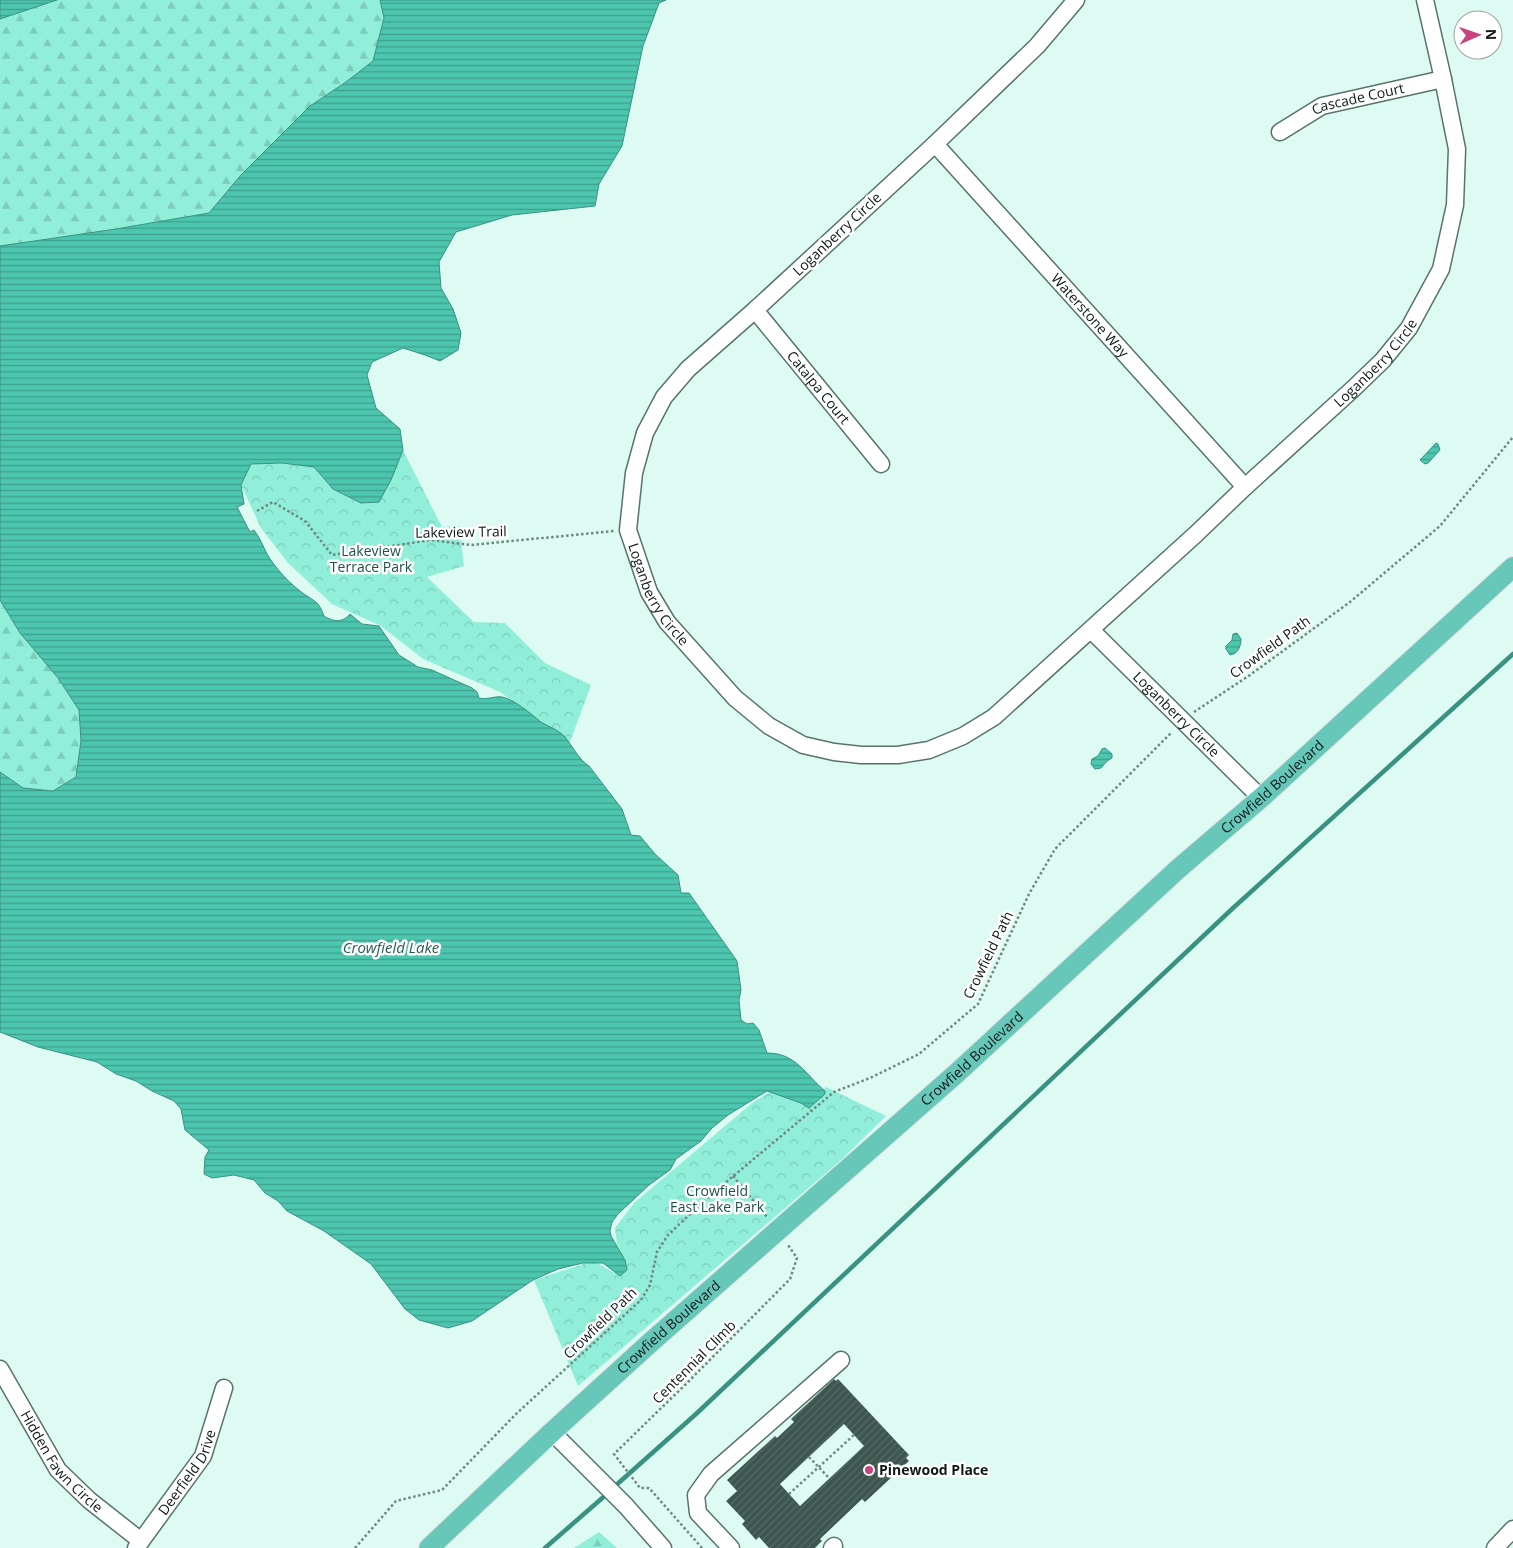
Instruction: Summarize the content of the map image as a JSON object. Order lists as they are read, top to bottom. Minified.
{"streets":{"main road":["Crowfield Boulevard"],"street":["Cascade Court","Loganberry Circle","Waterstone Way","Catalpa Court","Hidden Fawn Circle","Deerfield Drive"],"path":["Lakeview Trail","Crowfield Path","Centennial Climb"]},"crossings":[["Cascade Court","Loganberry Circle"],["Loganberry Circle","Waterstone Way"],["Loganberry Circle","Catalpa Court"],["Loganberry Circle","Lakeview Trail"],["Loganberry Circle","Crowfield Path"],["Loganberry Circle","Crowfield Boulevard"],["Crowfield Path","Centennial Climb"],["Crowfield Boulevard","Centennial Climb"],["Hidden Fawn Circle","Deerfield Drive"]],"water":["Crowfield Lake"],"parks":["Lakeview Terrace Park","Crowfield East Lake Park"],"places":["Pinewood Place"],"north":"right"}
